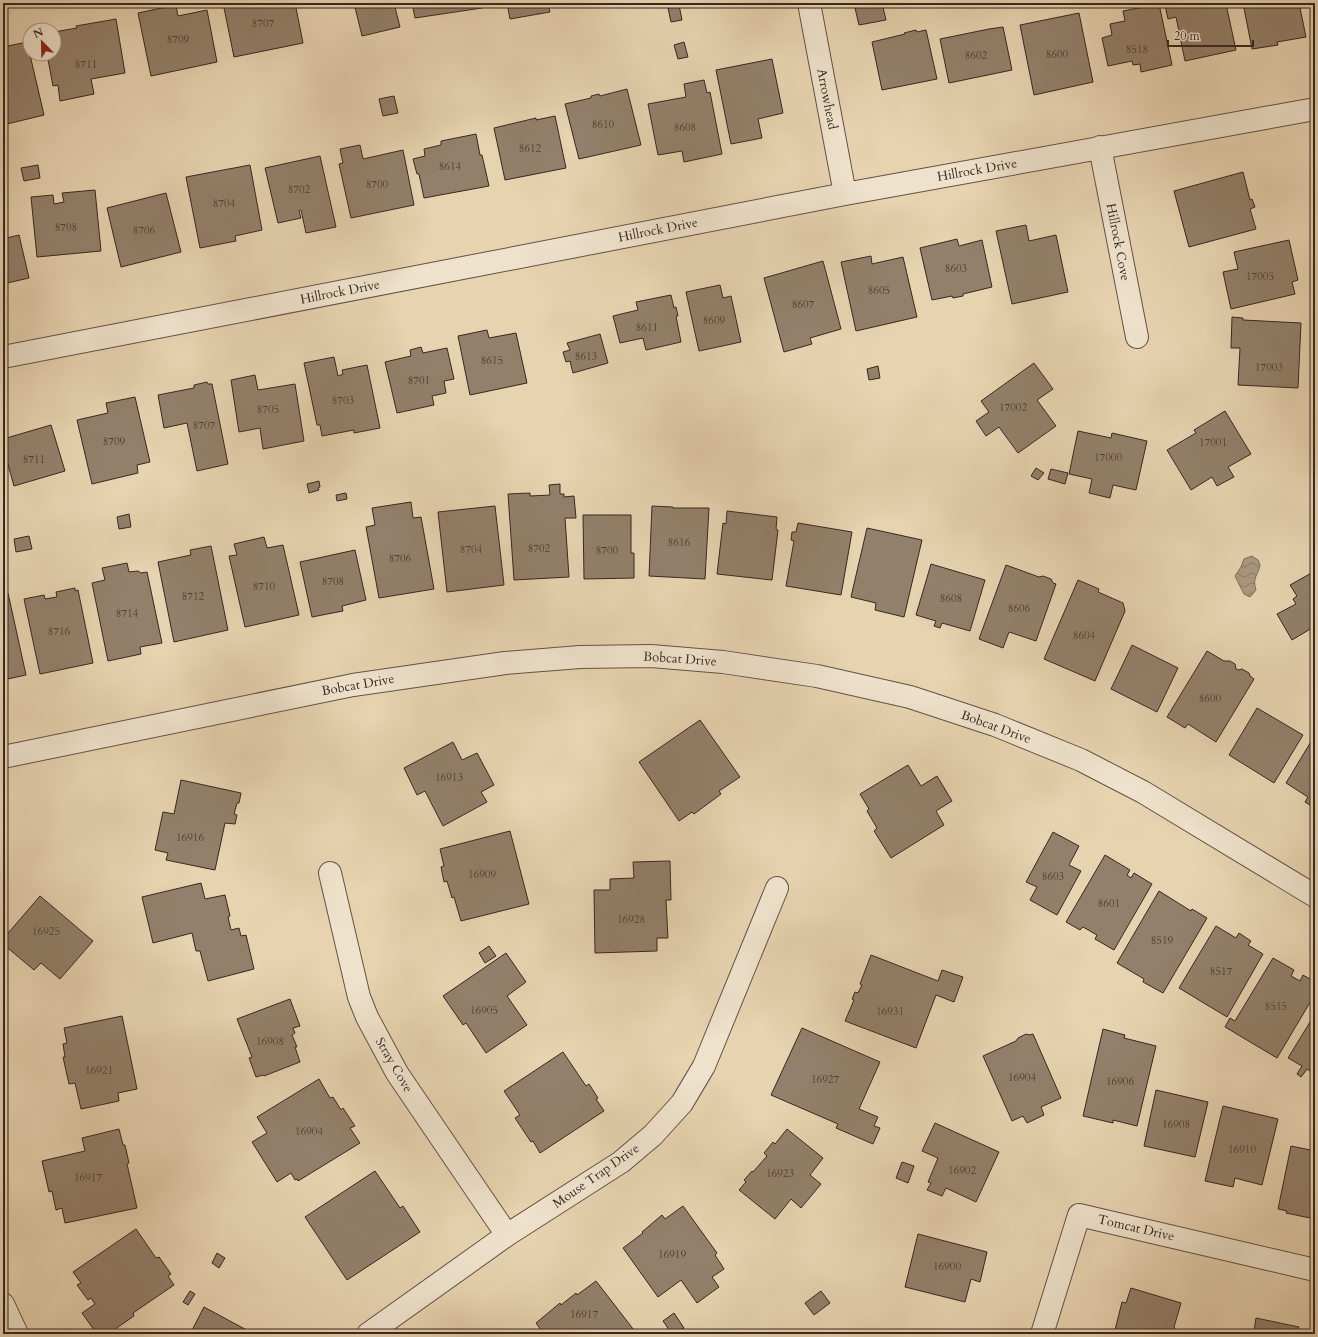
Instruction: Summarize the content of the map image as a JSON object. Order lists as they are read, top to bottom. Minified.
{"streets":{"street":["Arrowhead","Hillrock Drive","Hillrock Cove","Bobcat Drive","Stray Cove","Mouse Trap Drive","Tomcat Drive"]},"crossings":[["Arrowhead","Hillrock Drive"],["Hillrock Drive","Hillrock Cove"],["Stray Cove","Mouse Trap Drive"]],"house_numbers":["8707","8709","8518","8600","8602","8711","8610","8608","8612","8614","8700","8702","8704","8708","8706","8603","17005","8605","8607","8609","8611","8613","8615","17003","8701","8703","17002","8705","8707","8709","17001","17000","8711","8616","8702","8704","8700","8706","8708","8710","8712","8608","8606","8714","8716","8604","8600","16913","16916","16909","8603","8601","16928","16925","8519","8517","8515","16905","16931","16908","16921","16904","16927","16906","16908","16904","16910","16902","16923","16917","16919","16900","16917"],"scale_bar":"20 m","north":"top left"}
